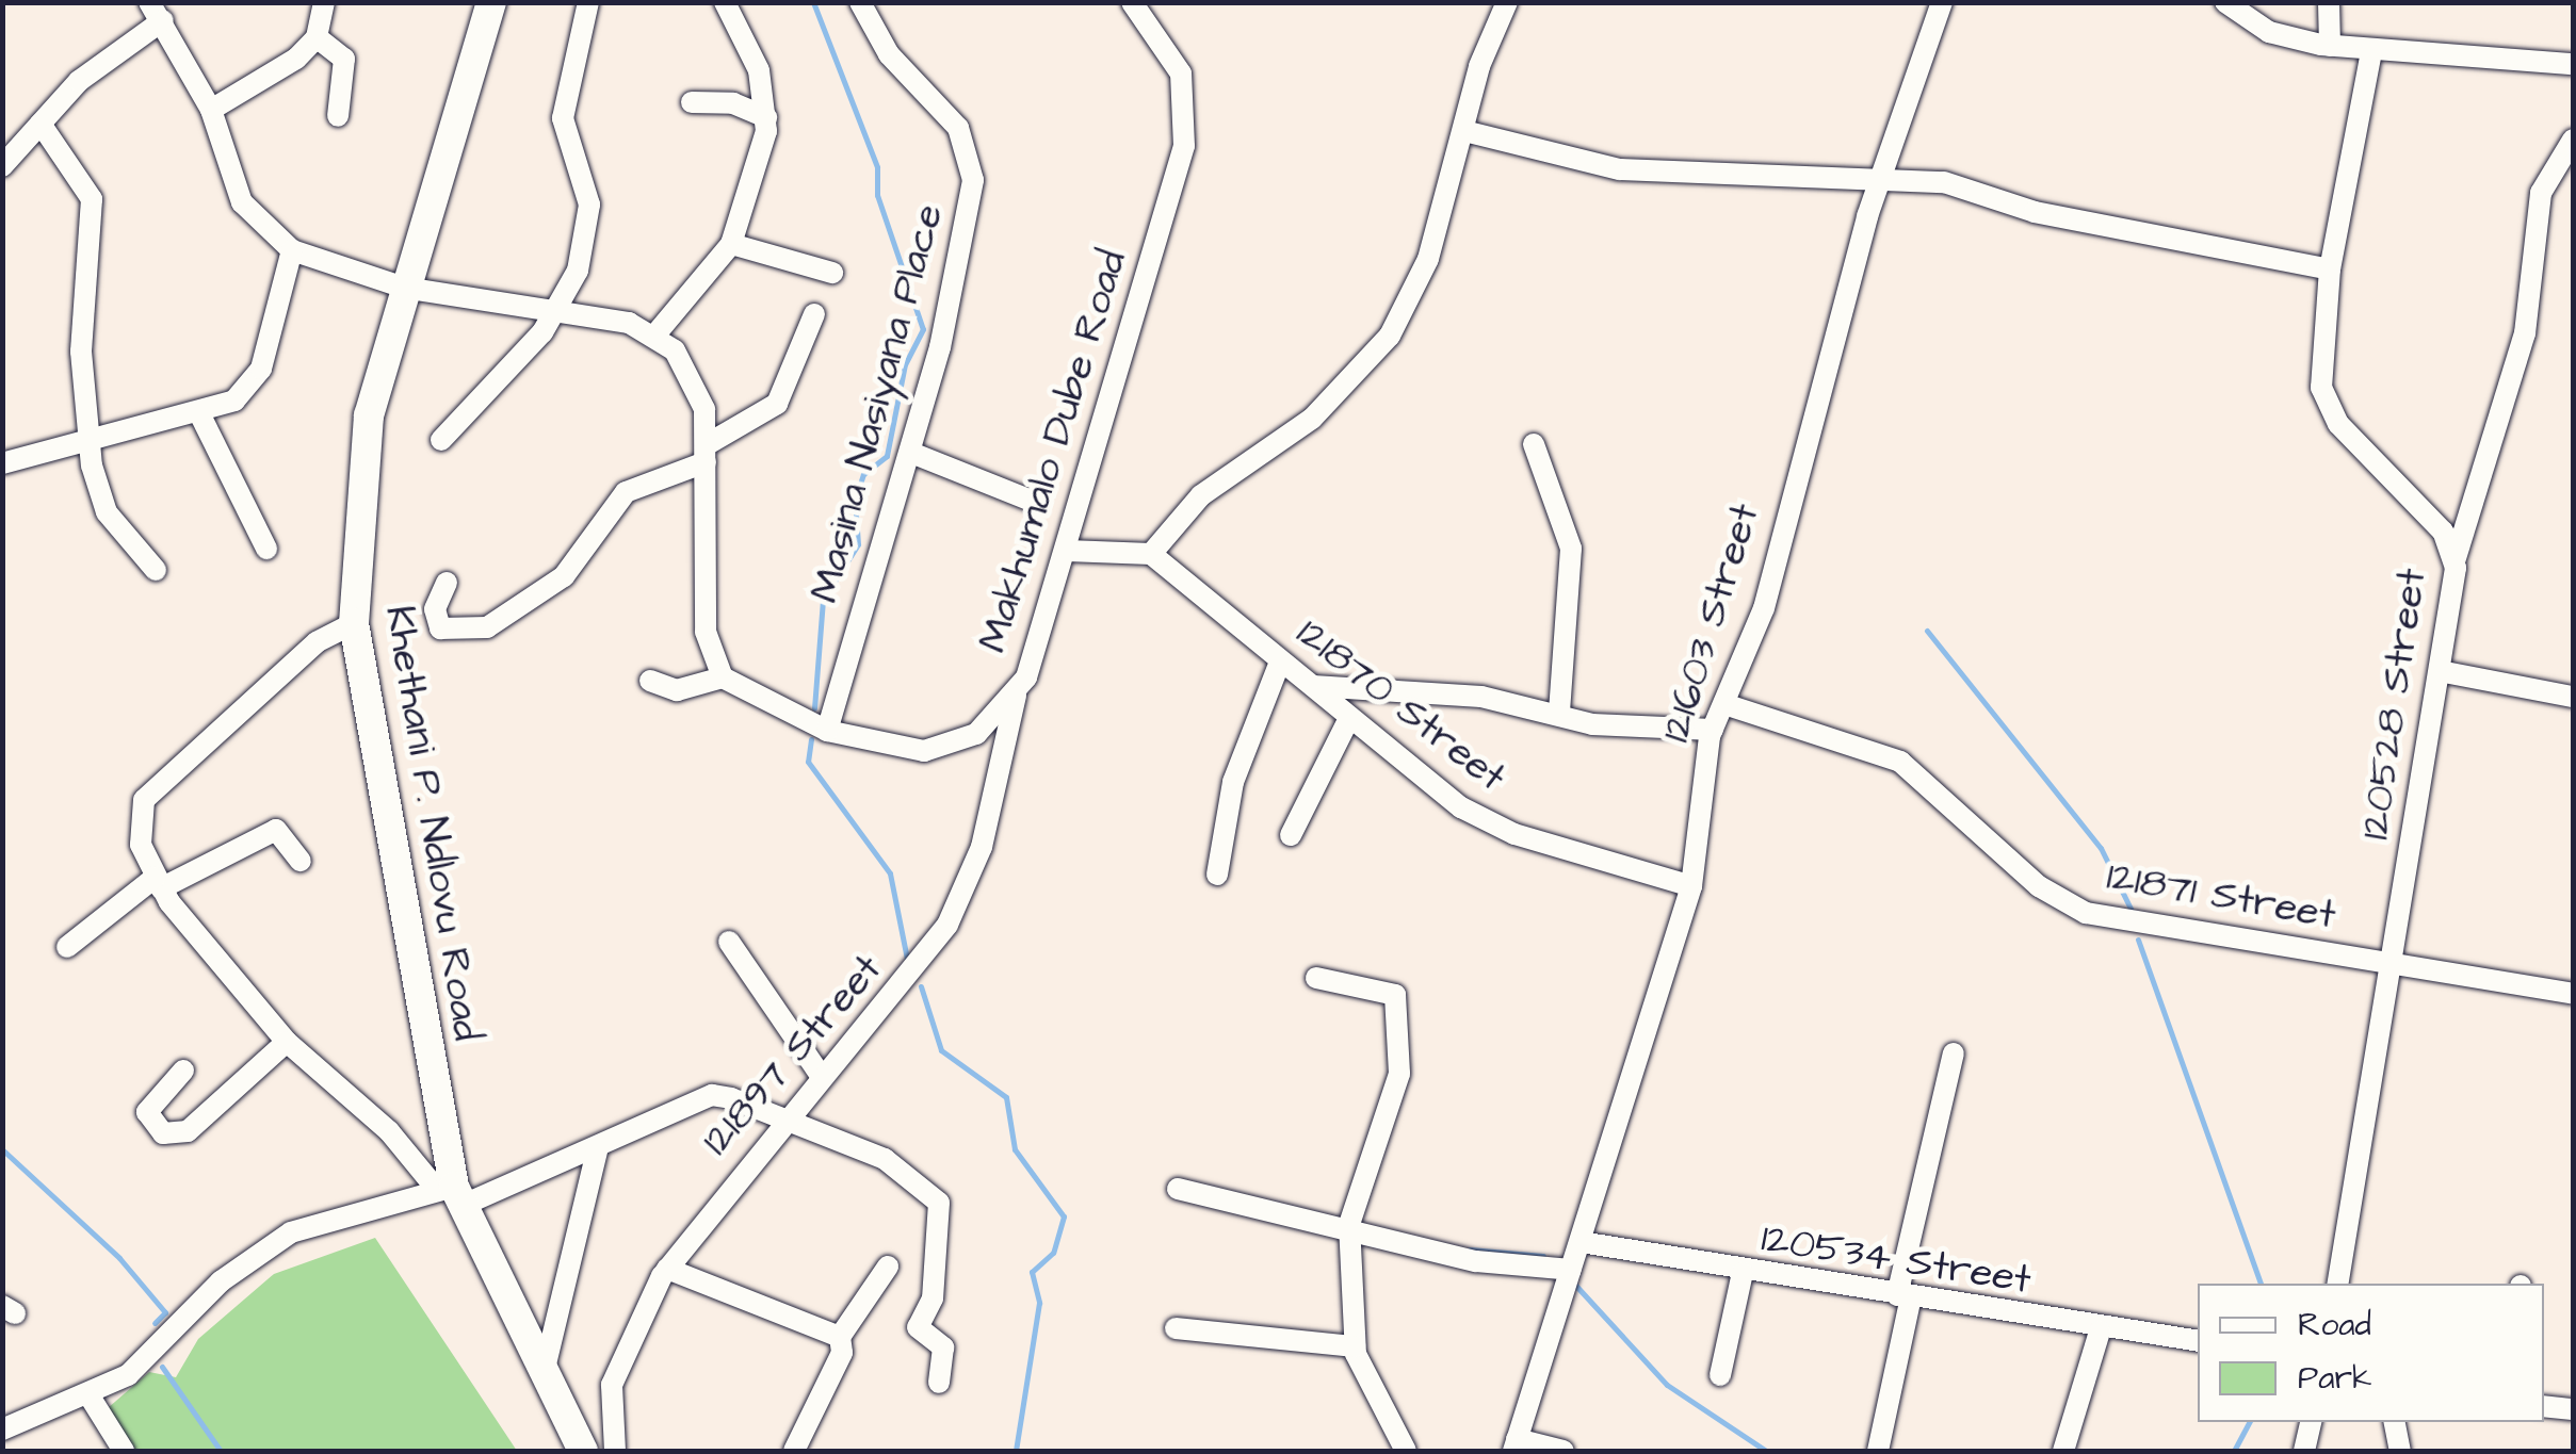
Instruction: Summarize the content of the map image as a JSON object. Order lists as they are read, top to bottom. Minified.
{"streets":{"street":["Masina Nasiyana Place","Makhumalo Dube Road","121603 Street","120528 Street","121870 Street","Khethani P. Ndlovu Road","121871 Street","121897 Street","120534 Street"]},"crossings":[["Masina Nasiyana Place","Makhumalo Dube Road"],["Makhumalo Dube Road","121897 Street"],["121603 Street","121870 Street"],["121603 Street","121871 Street"],["121603 Street","120534 Street"],["120528 Street","121871 Street"]],"legend":["Road","Park"]}
